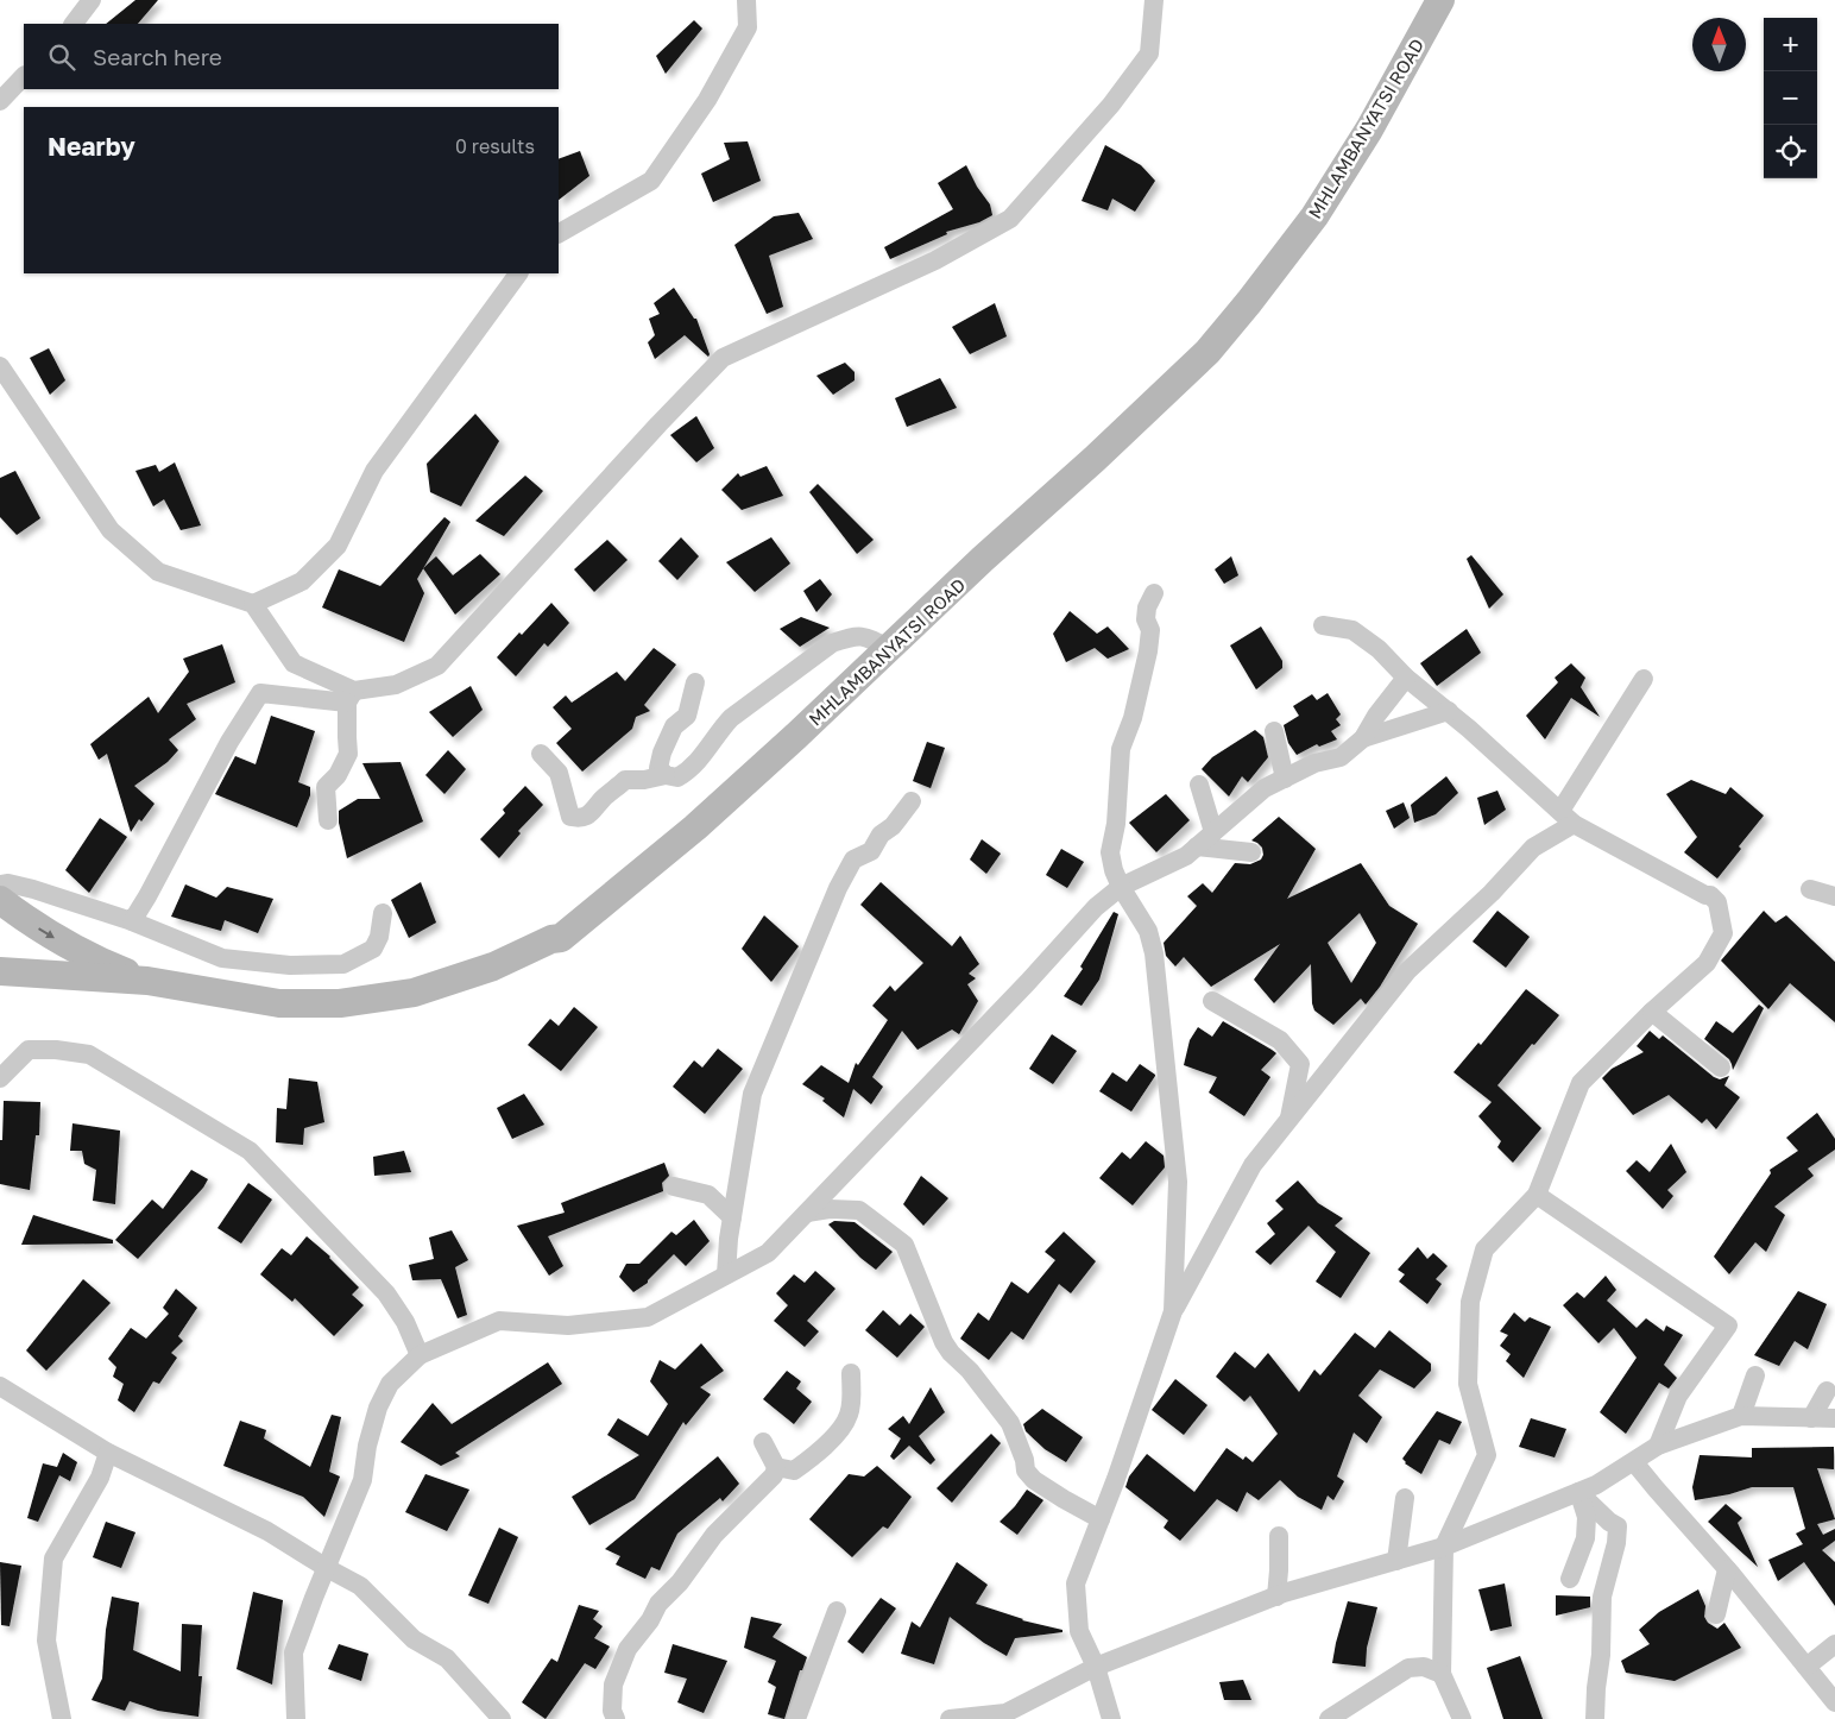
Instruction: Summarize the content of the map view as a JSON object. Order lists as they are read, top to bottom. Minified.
{"streets":{"main road":["MHLAMBANYATSI ROAD"]},"north":"top","page":{"map_buttons":["+","−"],"search":"Search here","heading":["Nearby","0 results"]}}
